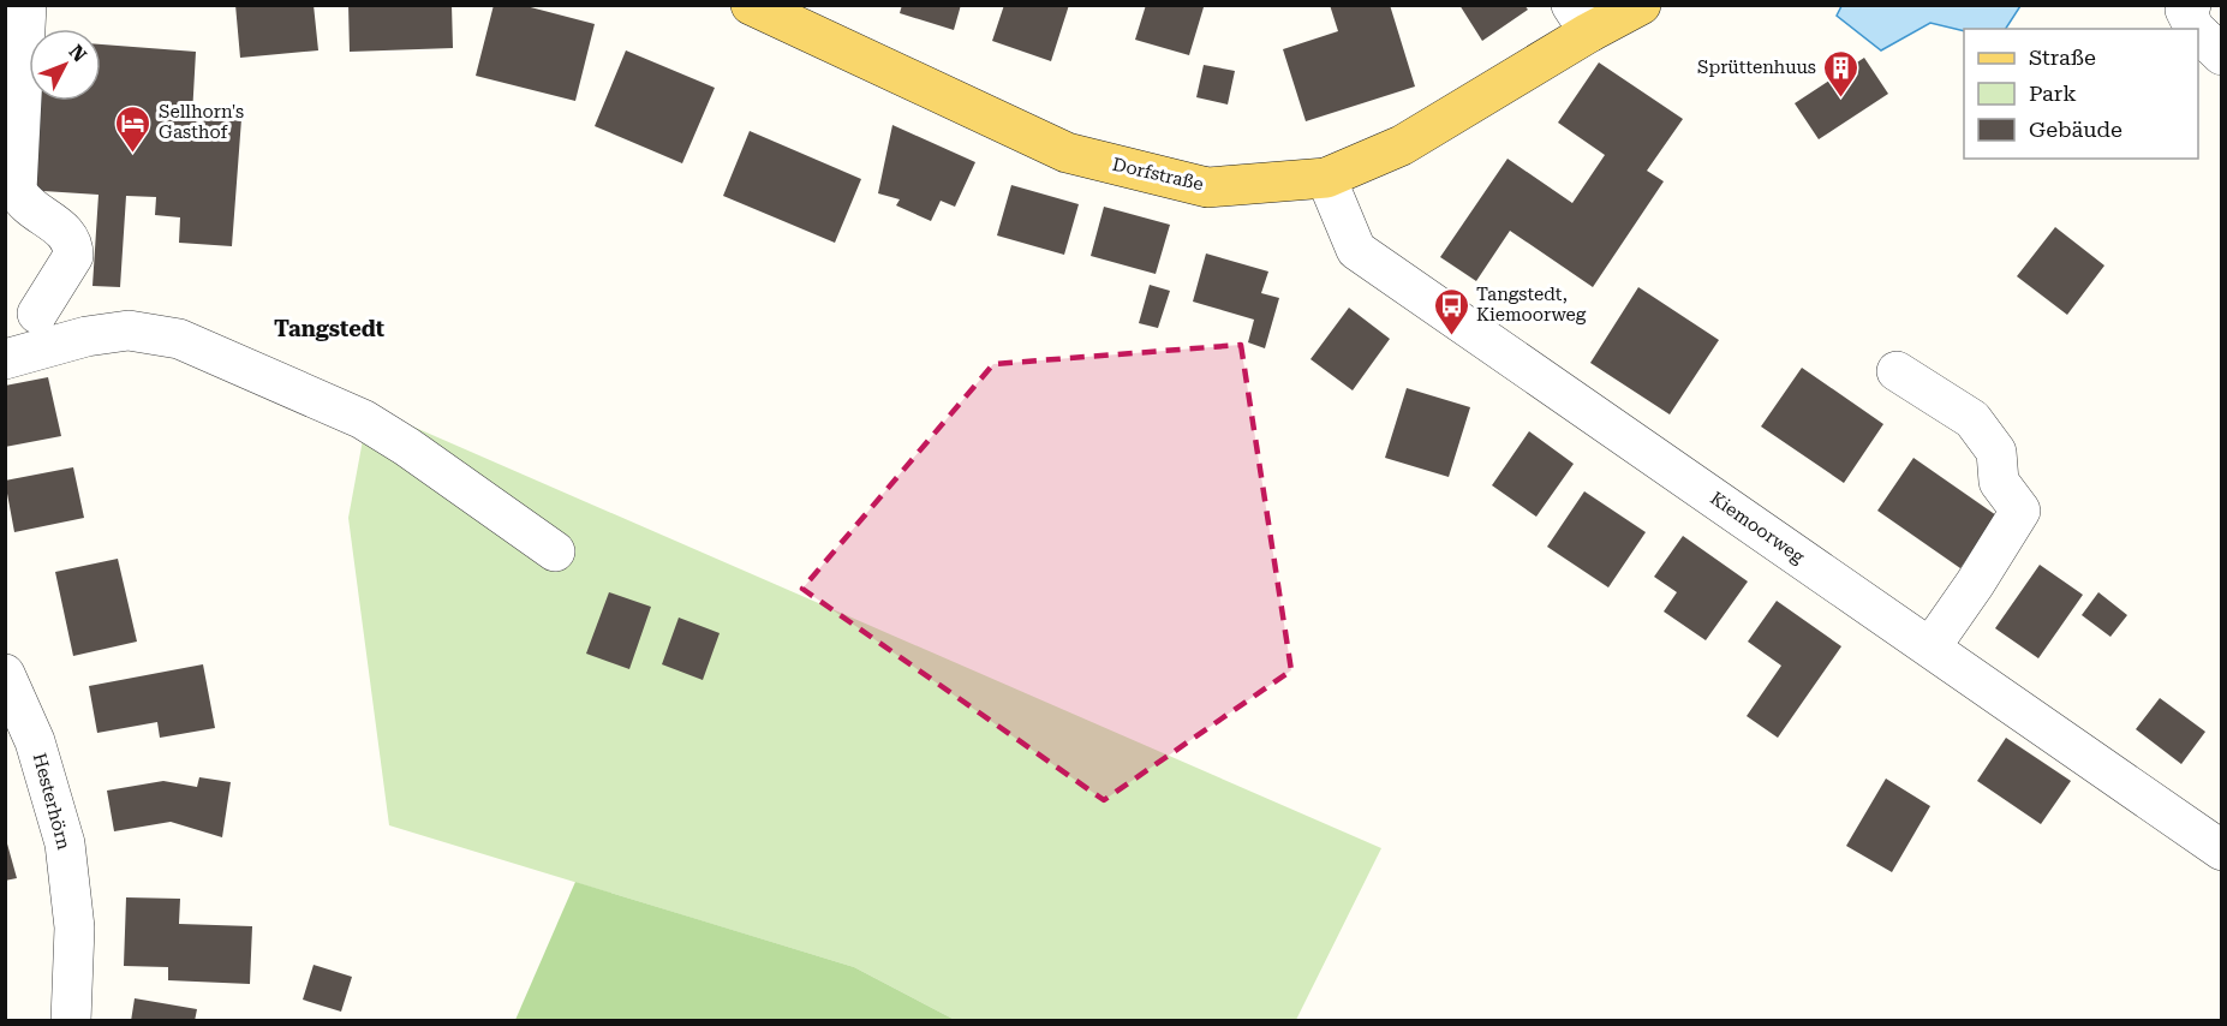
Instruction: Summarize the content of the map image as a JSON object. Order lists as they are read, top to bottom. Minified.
{"streets":{"main road":["Dorfstraße"],"street":["Kiemoorweg","Hesterhörn"]},"crossings":[["Dorfstraße","Kiemoorweg"]],"districts":["Tangstedt"],"places":{"building":["Sprüttenhuus"],"hotel":["Sellhorn's Gasthof"],"bus stop":["Tangstedt, Kiemoorweg"]},"legend":["Straße","Park","Gebäude"],"north":"top right"}
